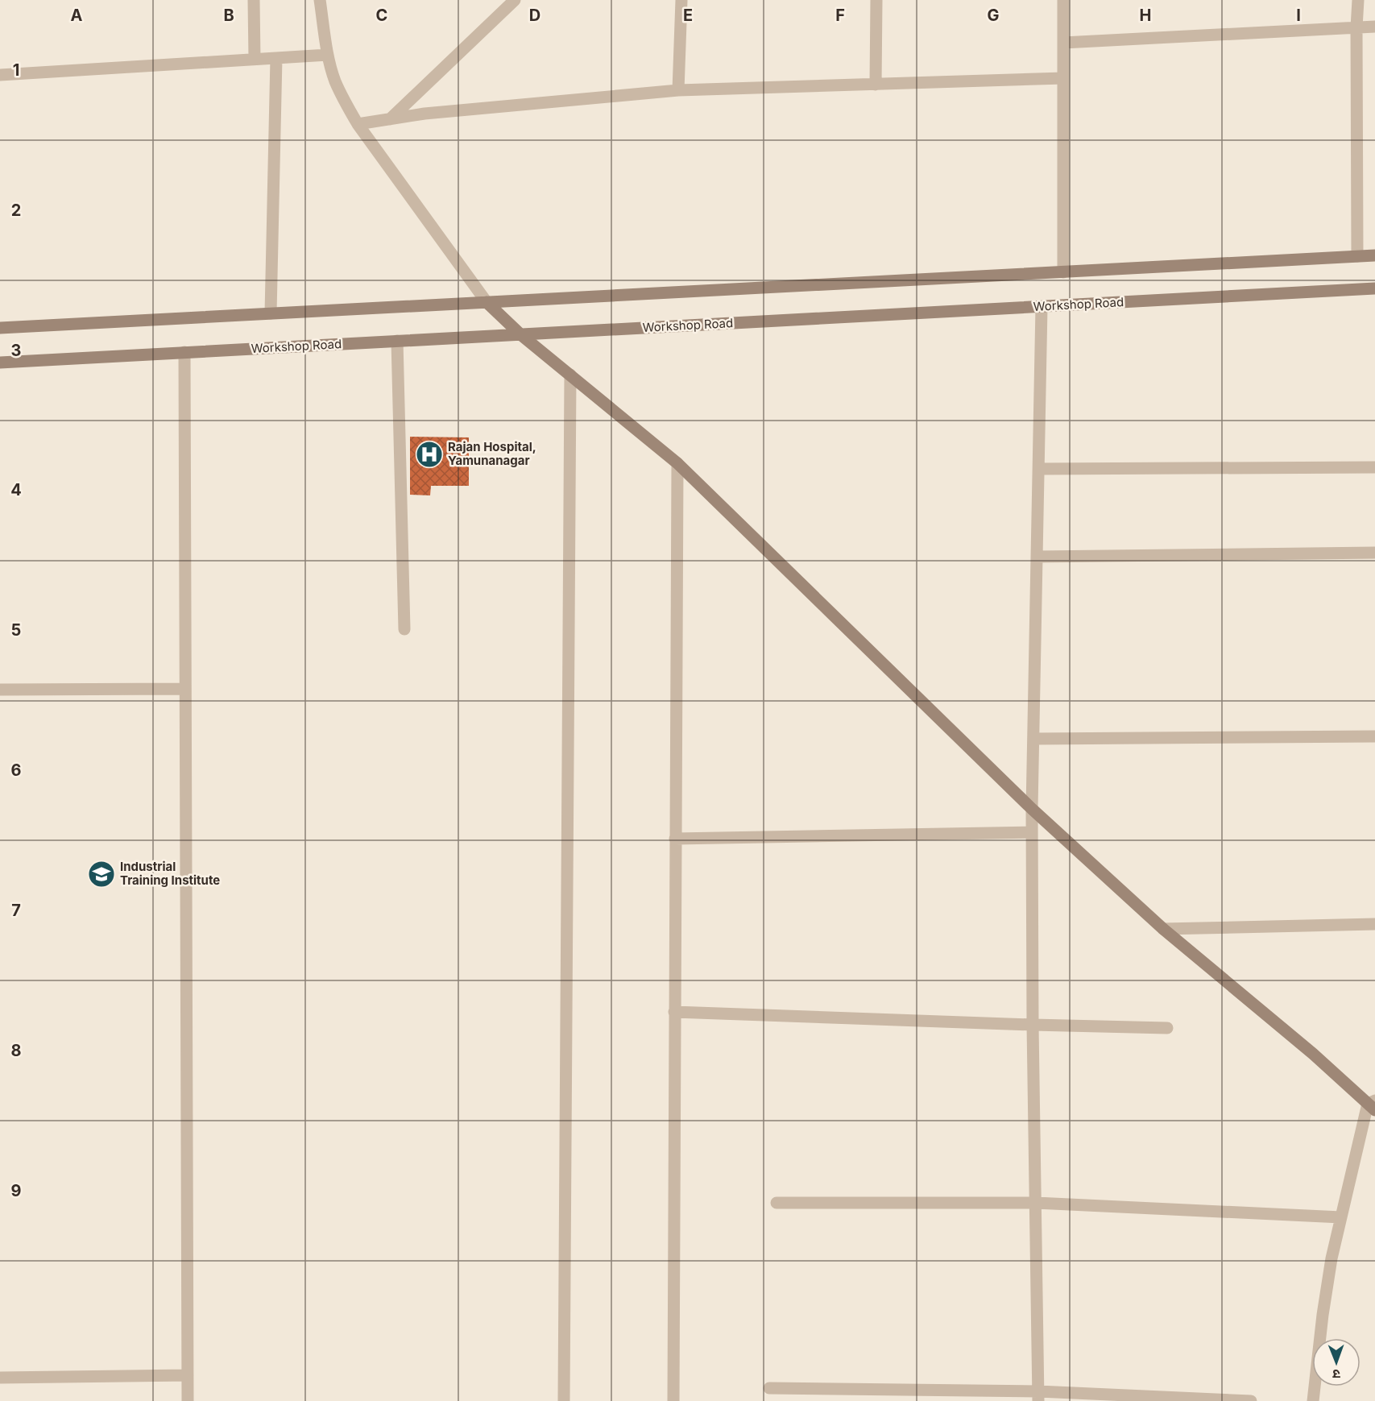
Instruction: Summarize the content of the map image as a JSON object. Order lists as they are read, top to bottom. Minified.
{"streets":{"main road":["Workshop Road"]},"places":{"hospital":["Rajan Hospital, Yamunanagar"],"school or university":["Industrial Training Institute"]},"north":"bottom","grid":{"columns":["A","B","C","D","E","F","G","H","I"],"rows":["1","2","3","4","5","6","7","8","9"]}}
